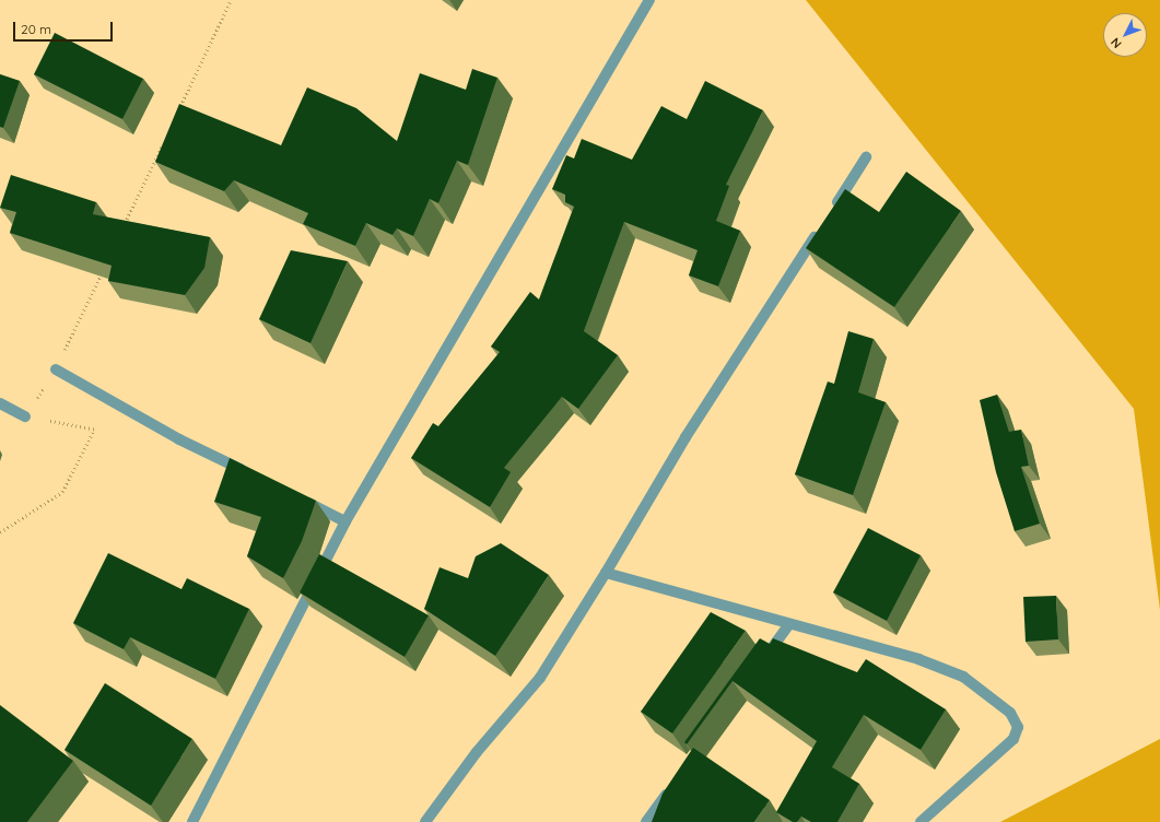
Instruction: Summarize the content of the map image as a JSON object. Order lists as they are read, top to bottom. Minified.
{"scale_bar":"20 m","north":"bottom left"}
